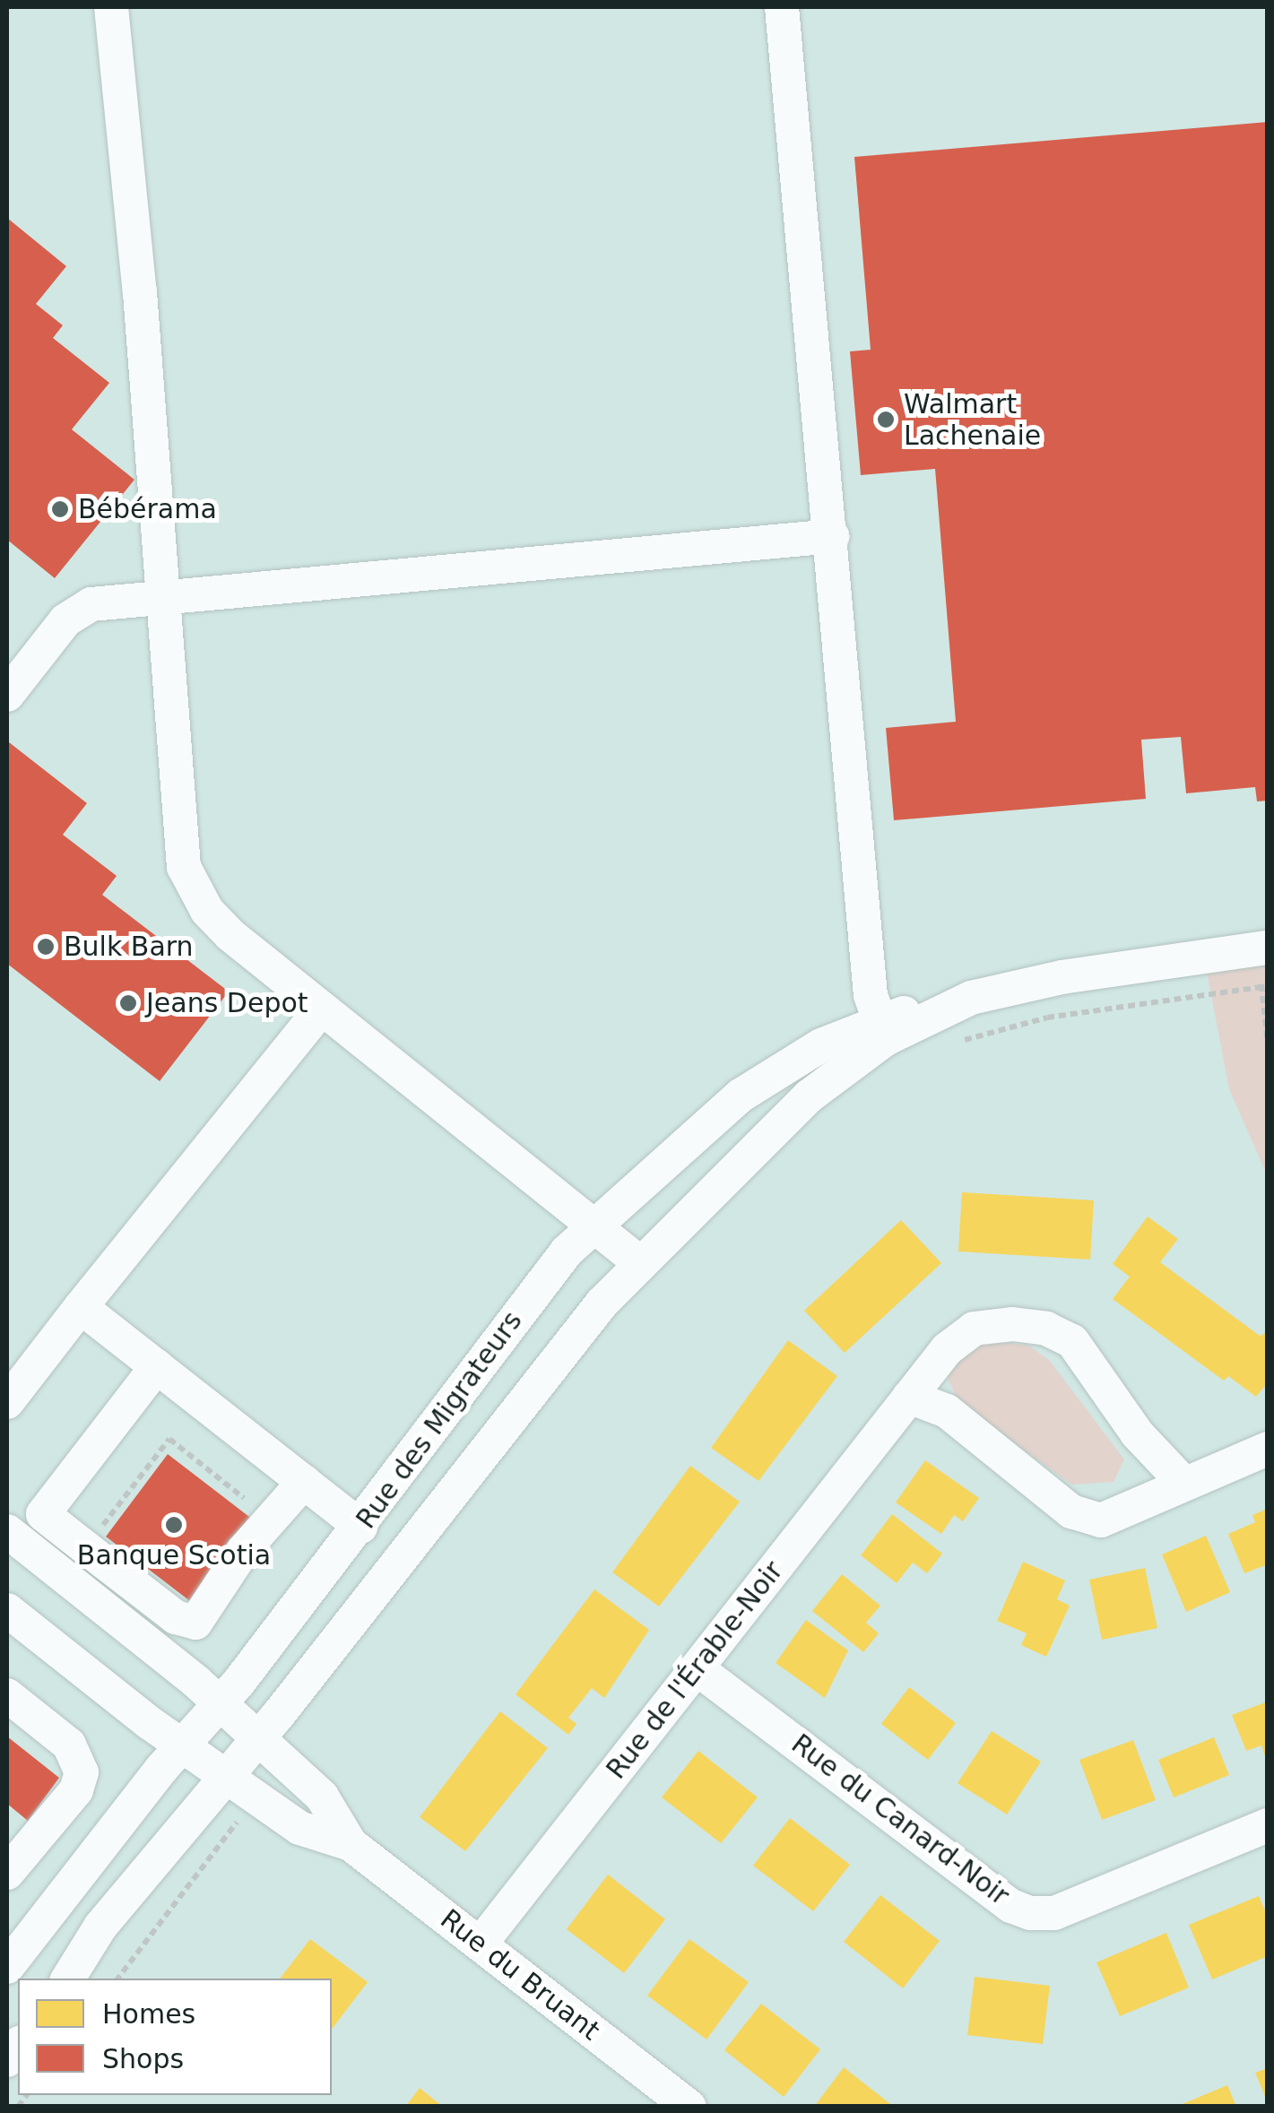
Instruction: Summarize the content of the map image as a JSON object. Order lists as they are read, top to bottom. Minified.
{"streets":{"street":["Rue des Migrateurs","Rue de l'Érable-Noir","Rue du Canard-Noir","Rue du Bruant"]},"crossings":[["Rue des Migrateurs","Rue du Bruant"],["Rue de l'Érable-Noir","Rue du Canard-Noir"],["Rue de l'Érable-Noir","Rue du Bruant"]],"places":["Walmart Lachenaie","Bébérama","Bulk Barn","Jeans Depot","Banque Scotia"],"legend":["Homes","Shops"]}
